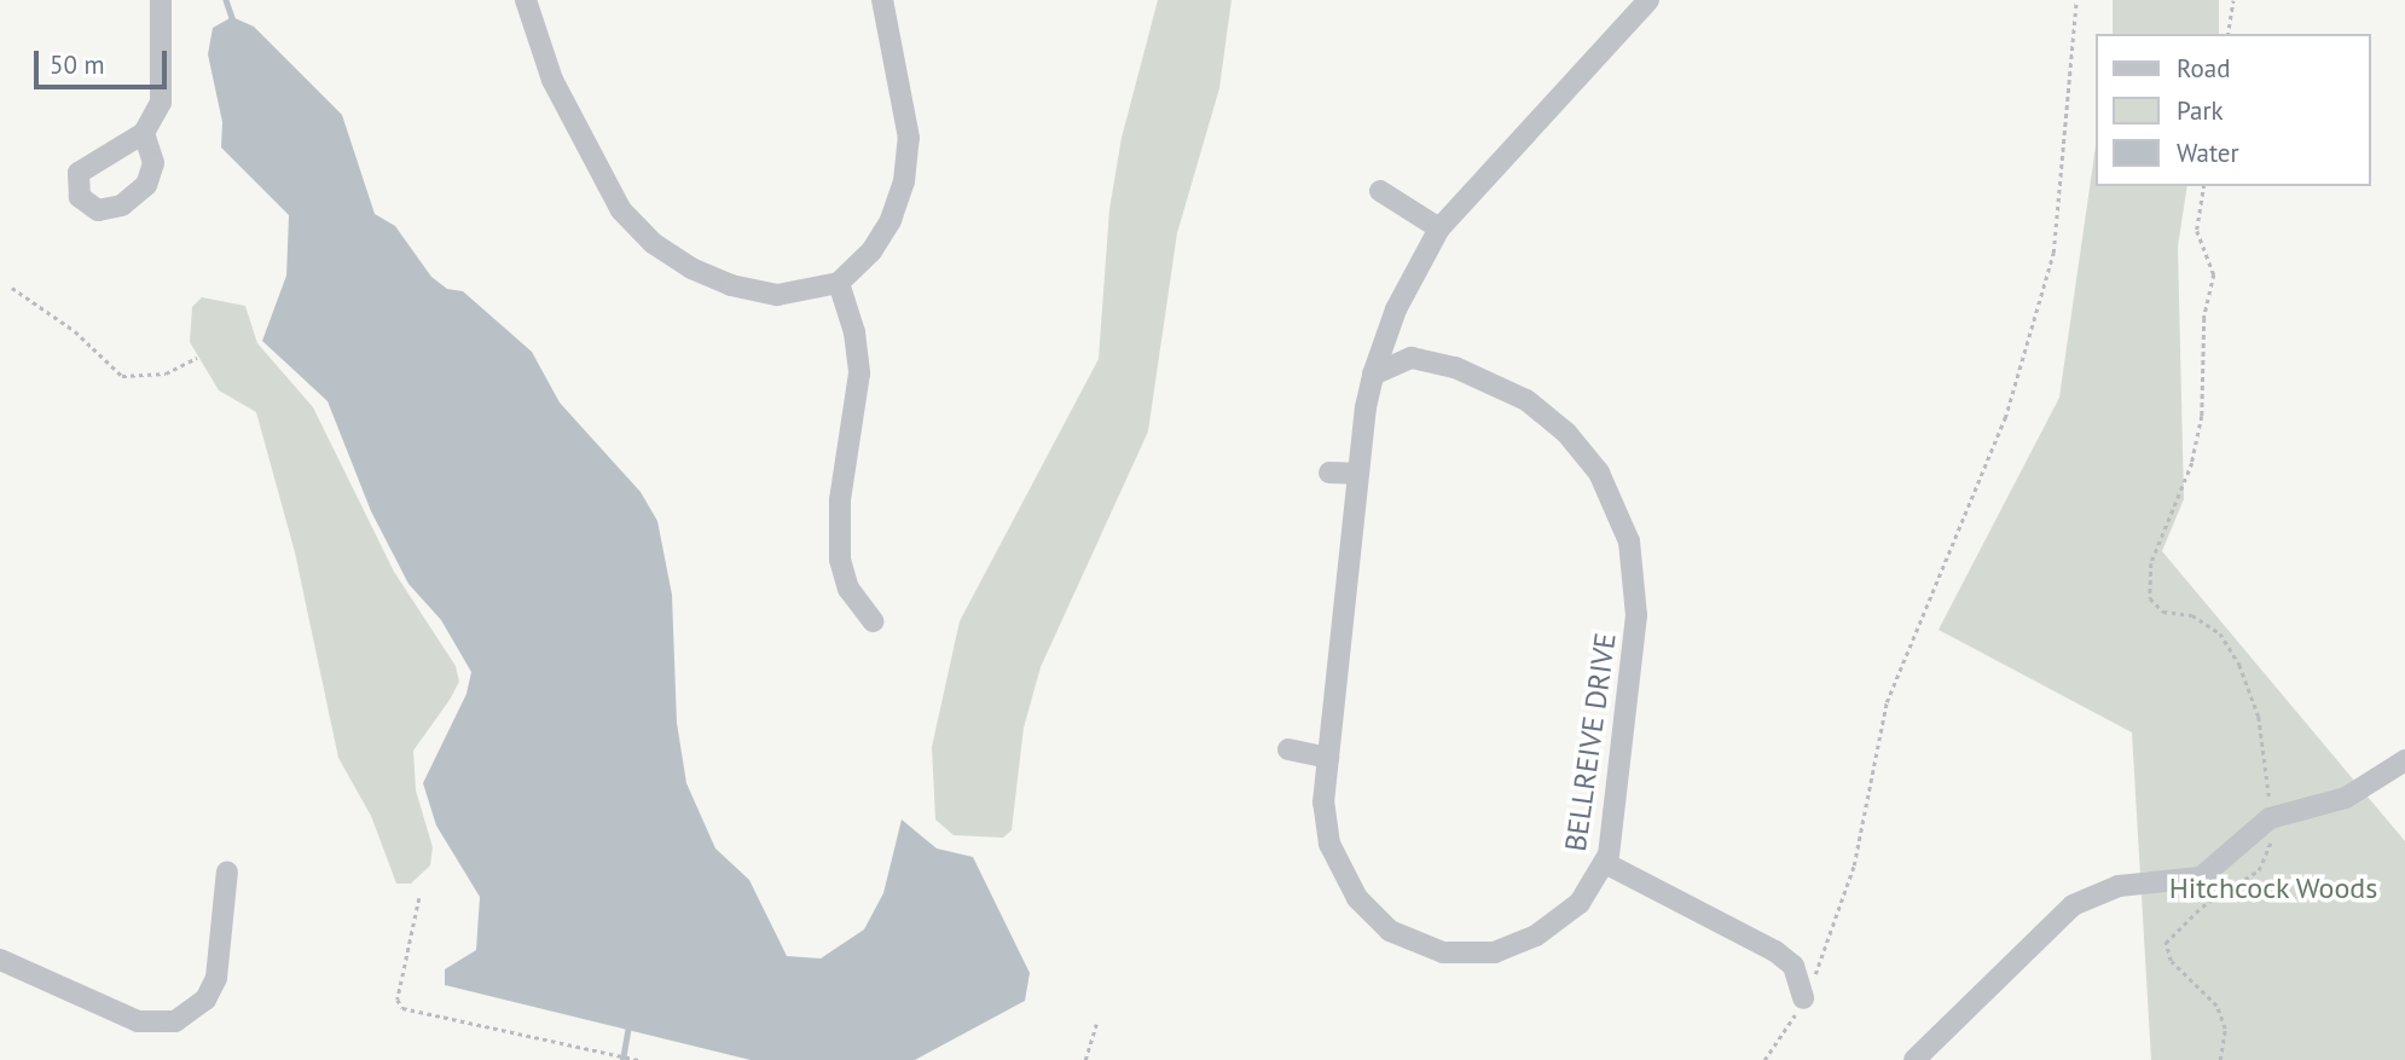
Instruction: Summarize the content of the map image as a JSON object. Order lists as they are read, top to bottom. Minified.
{"streets":{"street":["BELLREIVE DRIVE"]},"parks":["Hitchcock Woods"],"legend":["Road","Park","Water"],"scale_bar":"50 m"}
